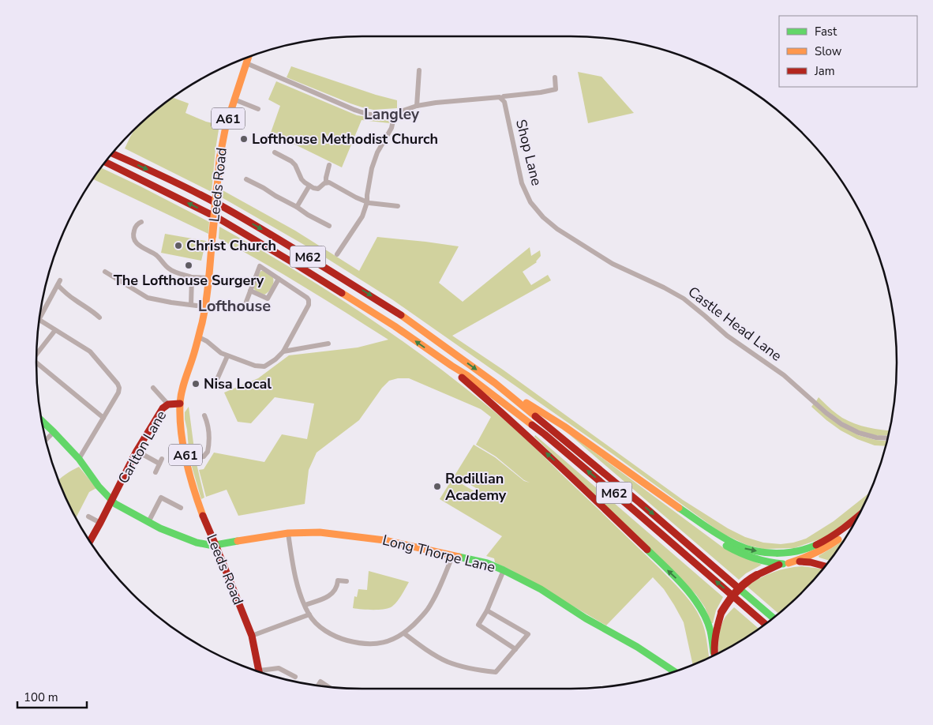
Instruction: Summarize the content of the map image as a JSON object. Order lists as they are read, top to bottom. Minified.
{"streets":{"main road":["A61","Leeds Road","M62","Carlton Lane","Long Thorpe Lane"],"street":["Shop Lane","Castle Head Lane"]},"crossings":[["Shop Lane","Castle Head Lane"],["Leeds Road","Carlton Lane"],["Leeds Road","Long Thorpe Lane"],["Carlton Lane","Long Thorpe Lane"]],"districts":["Langley","Lofthouse"],"places":["Lofthouse Methodist Church","Christ Church","The Lofthouse Surgery","Nisa Local","Rodillian Academy"],"legend":["Fast","Slow","Jam"],"scale_bar":"100 m"}
